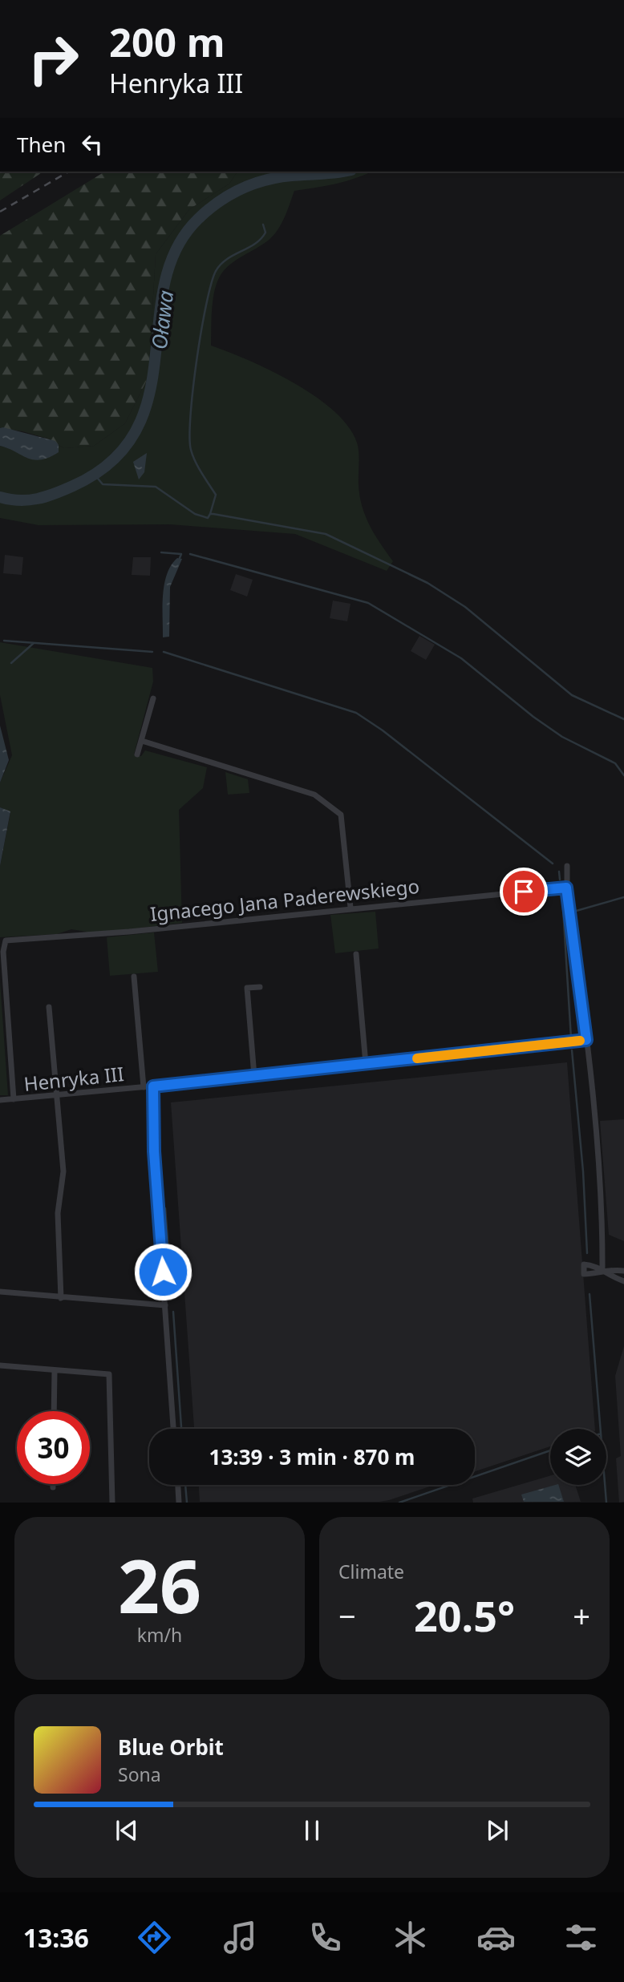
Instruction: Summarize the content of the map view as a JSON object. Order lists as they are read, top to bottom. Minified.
{"streets":{"street":["Ignacego Jana Paderewskiego","Henryka III"]},"crossings":[["Ignacego Jana Paderewskiego","Henryka III"]],"water":["Oława"],"page":{"turn":["200 m","Henryka III"],"then":"Then","limit":"30","trip":"13:39 · 3 min · 870 m","tile":[["26","km/h"],"Climate"],"heat":["−","20.5°","+"],"song":["Blue Orbit","Sona"],"tabs":"13:36"}}
